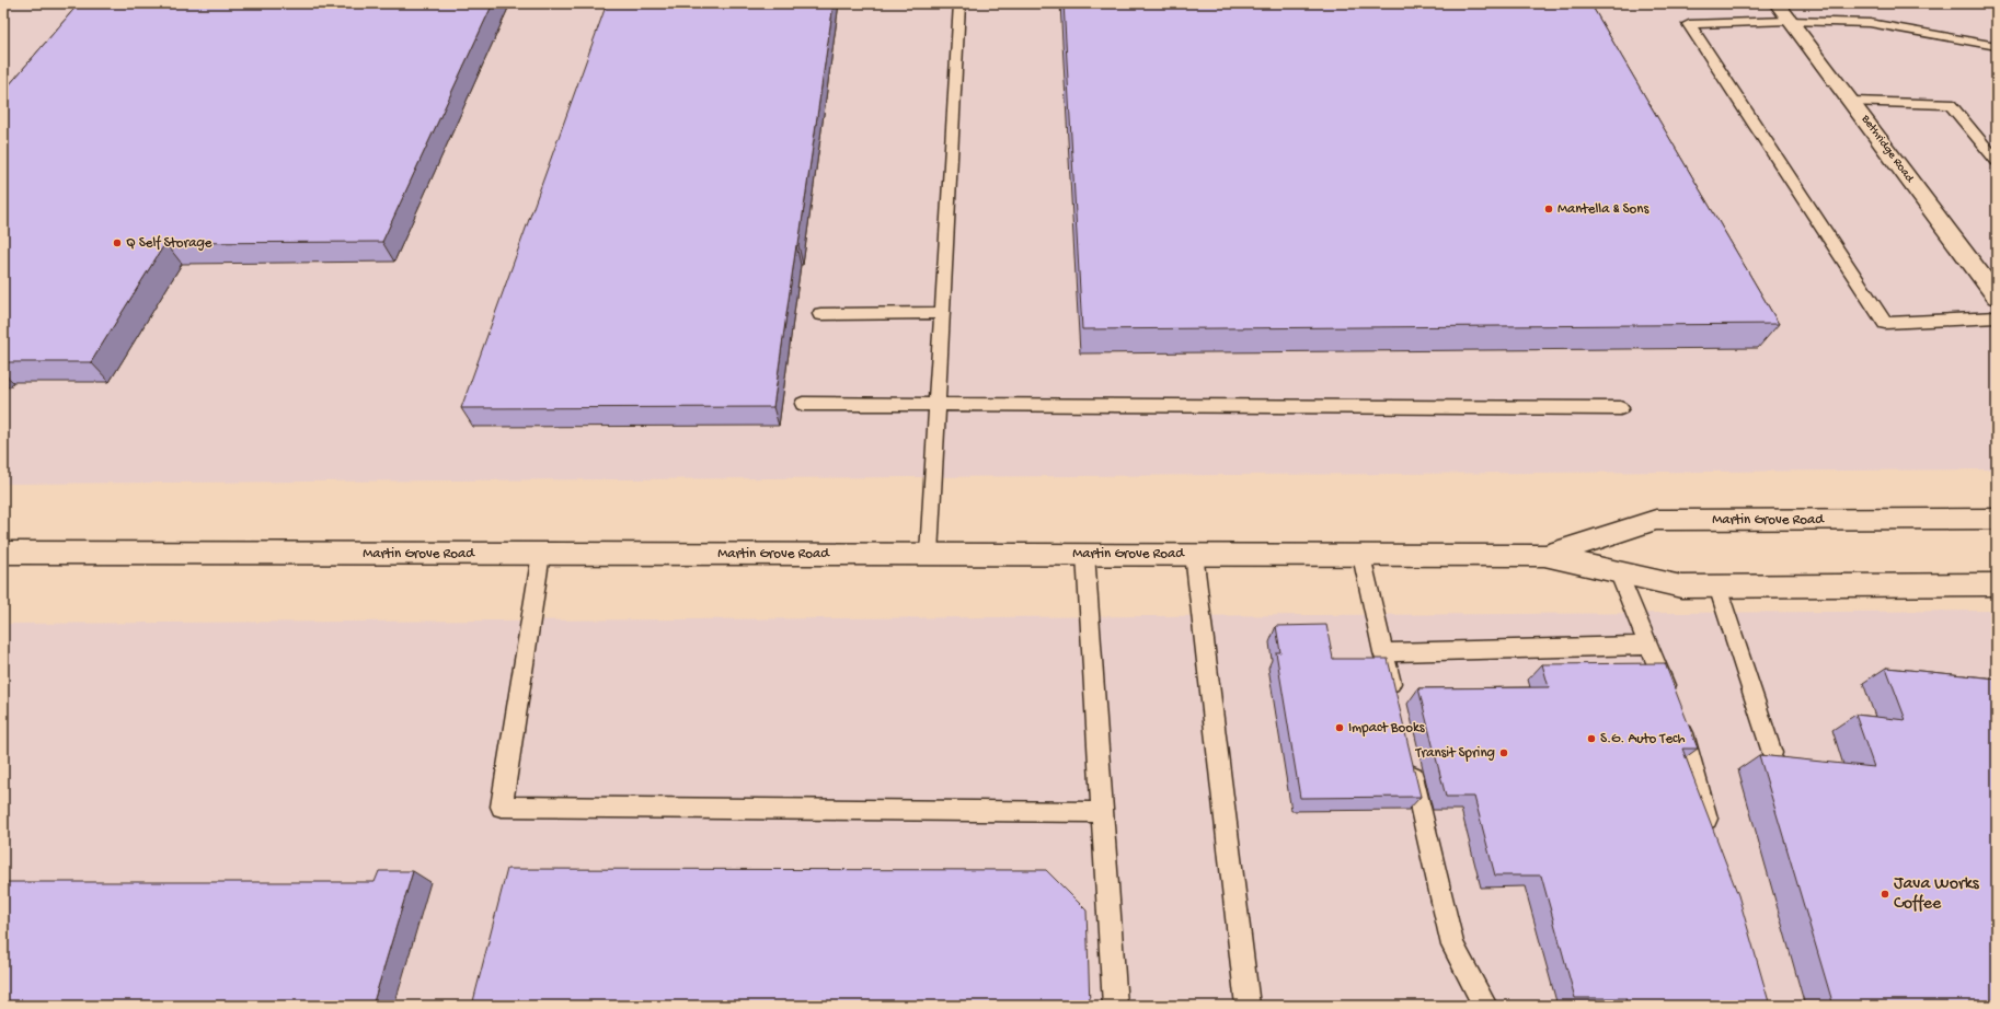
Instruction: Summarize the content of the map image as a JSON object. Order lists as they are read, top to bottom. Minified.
{"streets":{"main road":["Bethridge Road","Martin Grove Road"]},"places":["Mantella & Sons","Q Self Storage","Impact Books","S.G. Auto Tech","Transit Spring","Java Works Coffee"]}
